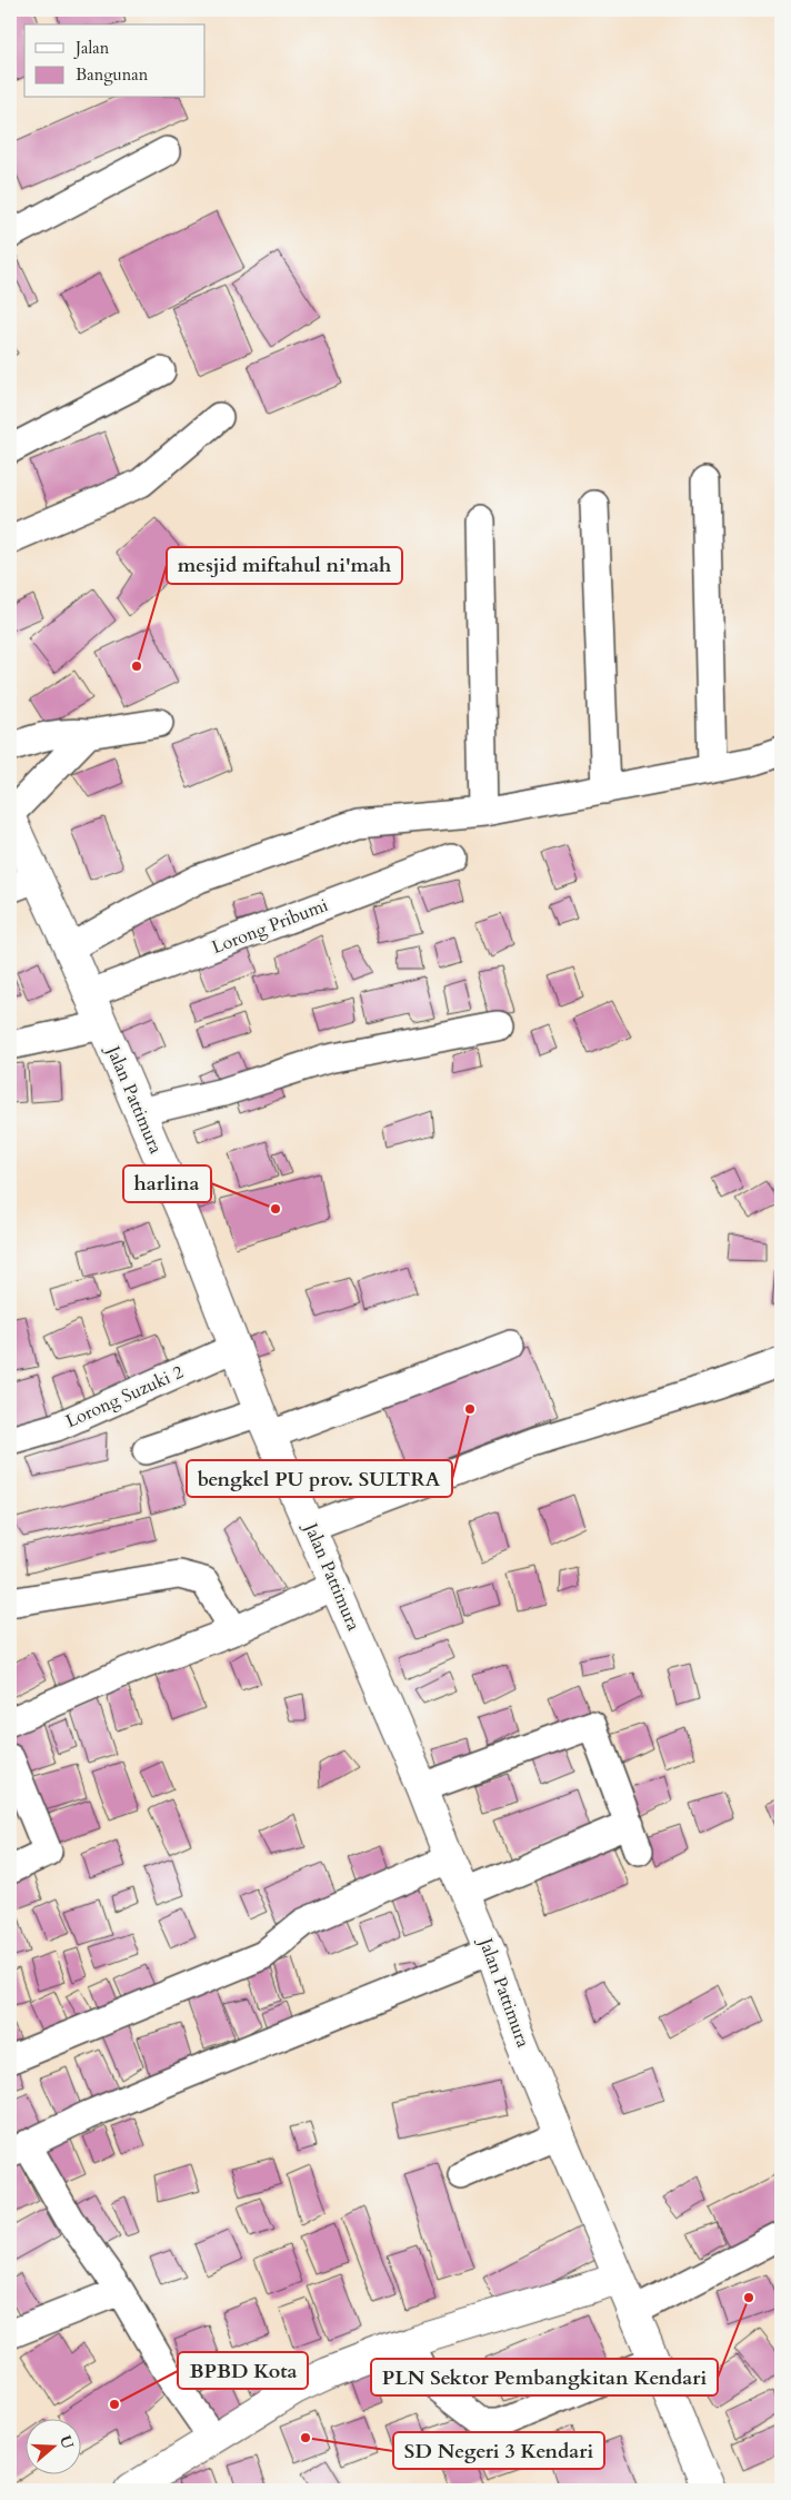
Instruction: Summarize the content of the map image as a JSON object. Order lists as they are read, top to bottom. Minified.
{"streets":{"main road":["Jalan Pattimura"],"street":["Lorong Pribumi","Lorong Suzuki 2"]},"crossings":[["Lorong Pribumi","Jalan Pattimura"],["Jalan Pattimura","Lorong Suzuki 2"]],"places":["mesjid miftahul ni'mah","harlina","bengkel PU prov. SULTRA","PLN Sektor Pembangkitan Kendari","BPBD Kota","SD Negeri 3 Kendari"],"legend":["Jalan","Bangunan"],"north":"right"}
